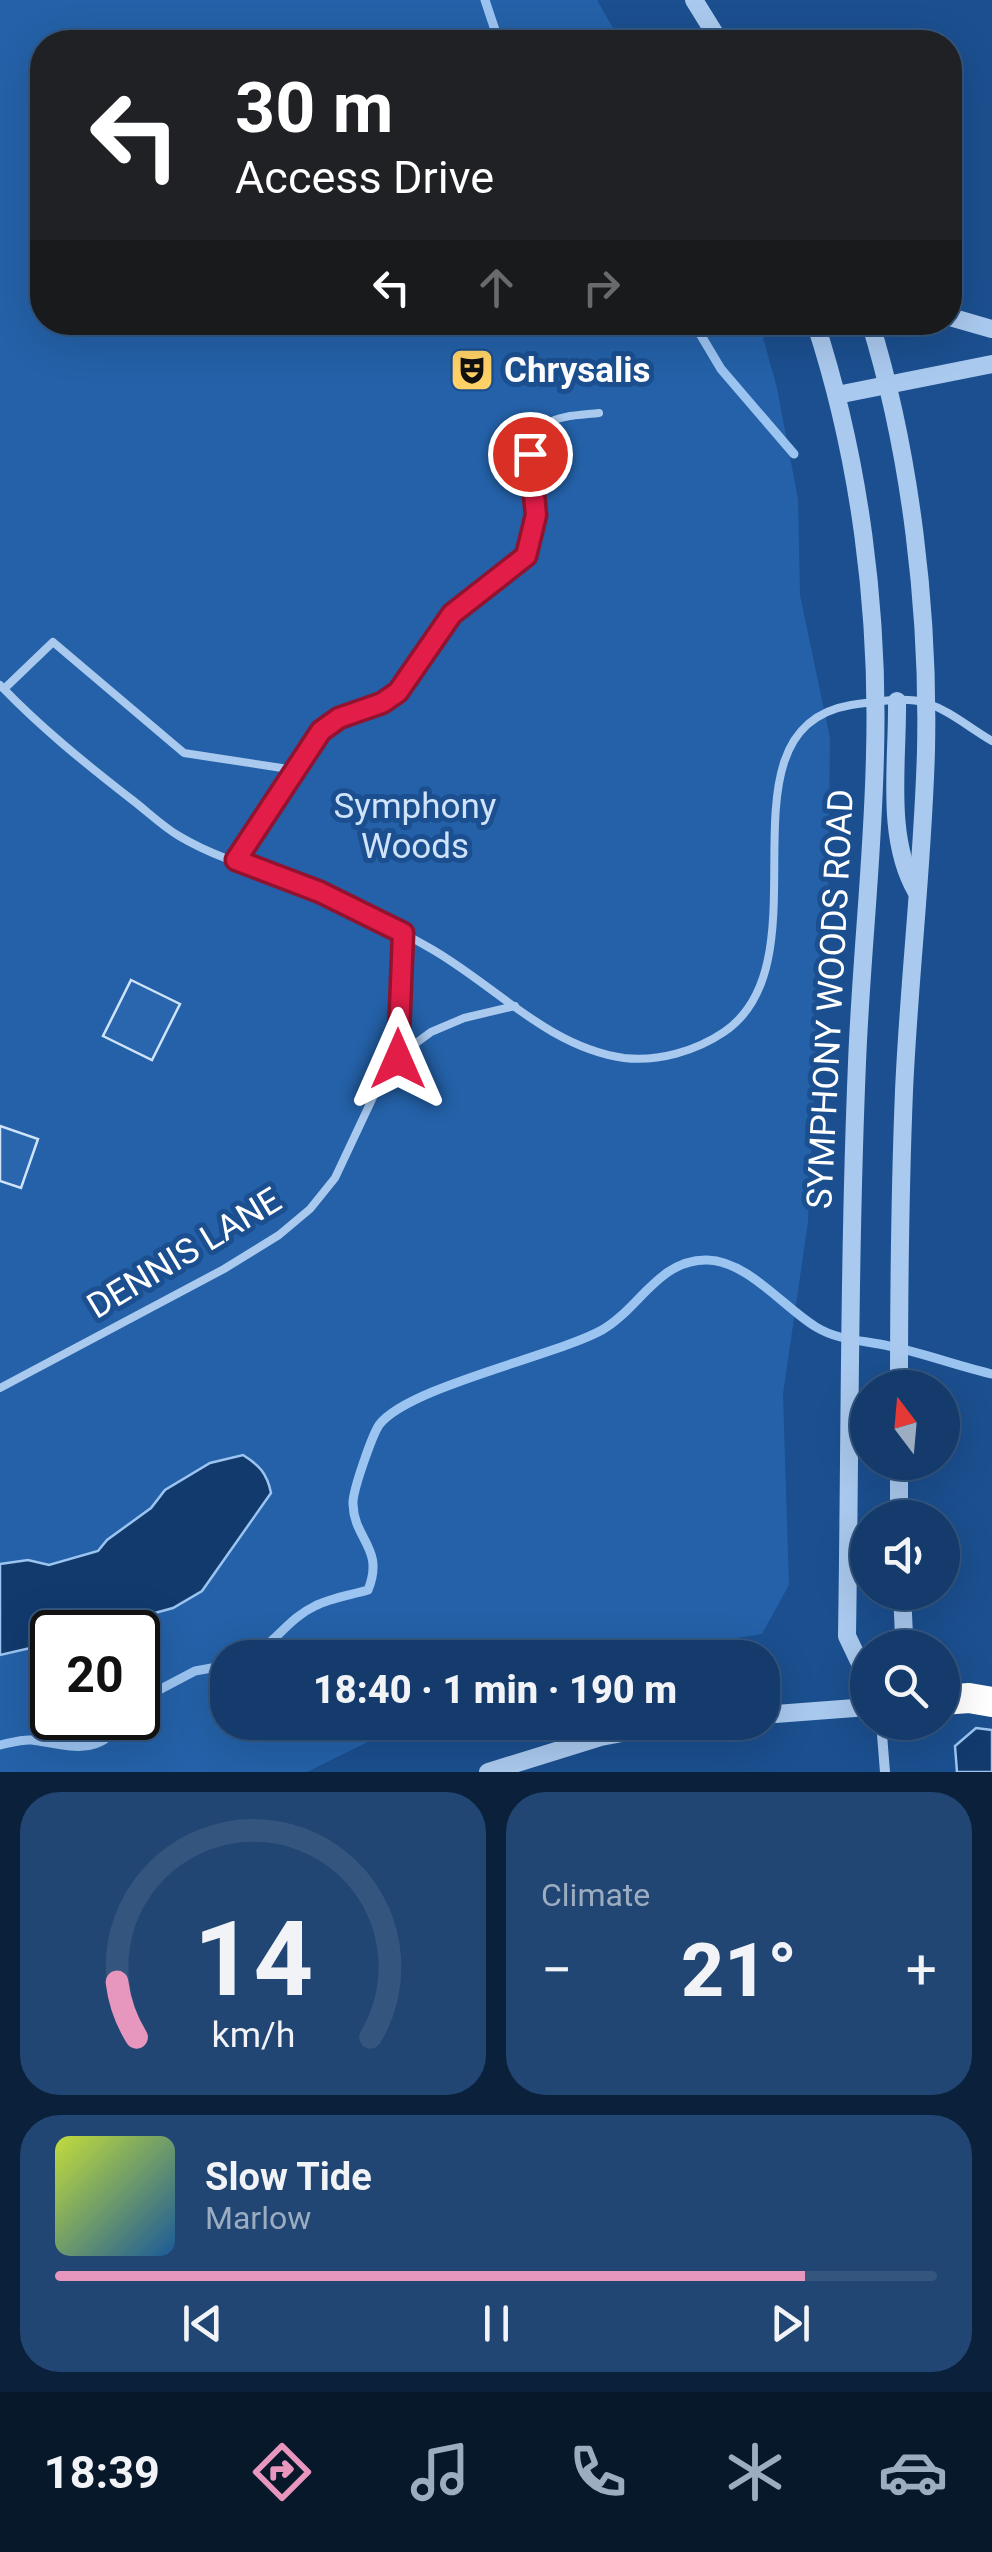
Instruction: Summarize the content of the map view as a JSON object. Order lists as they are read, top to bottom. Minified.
{"streets":{"street":["SYMPHONY WOODS ROAD"],"lane":["DENNIS LANE"]},"parks":["Symphony Woods"],"places":{"theatre":["Chrysalis"]},"north":"top","page":{"turn":["30 m","Access Drive"],"limit":"20","trip":"18:40 · 1 min · 190 m","tile":"Climate","heat":["−","21°","+"],"song":["Slow Tide","Marlow"],"tabs":"18:39","gauge":["14","km/h"]}}
